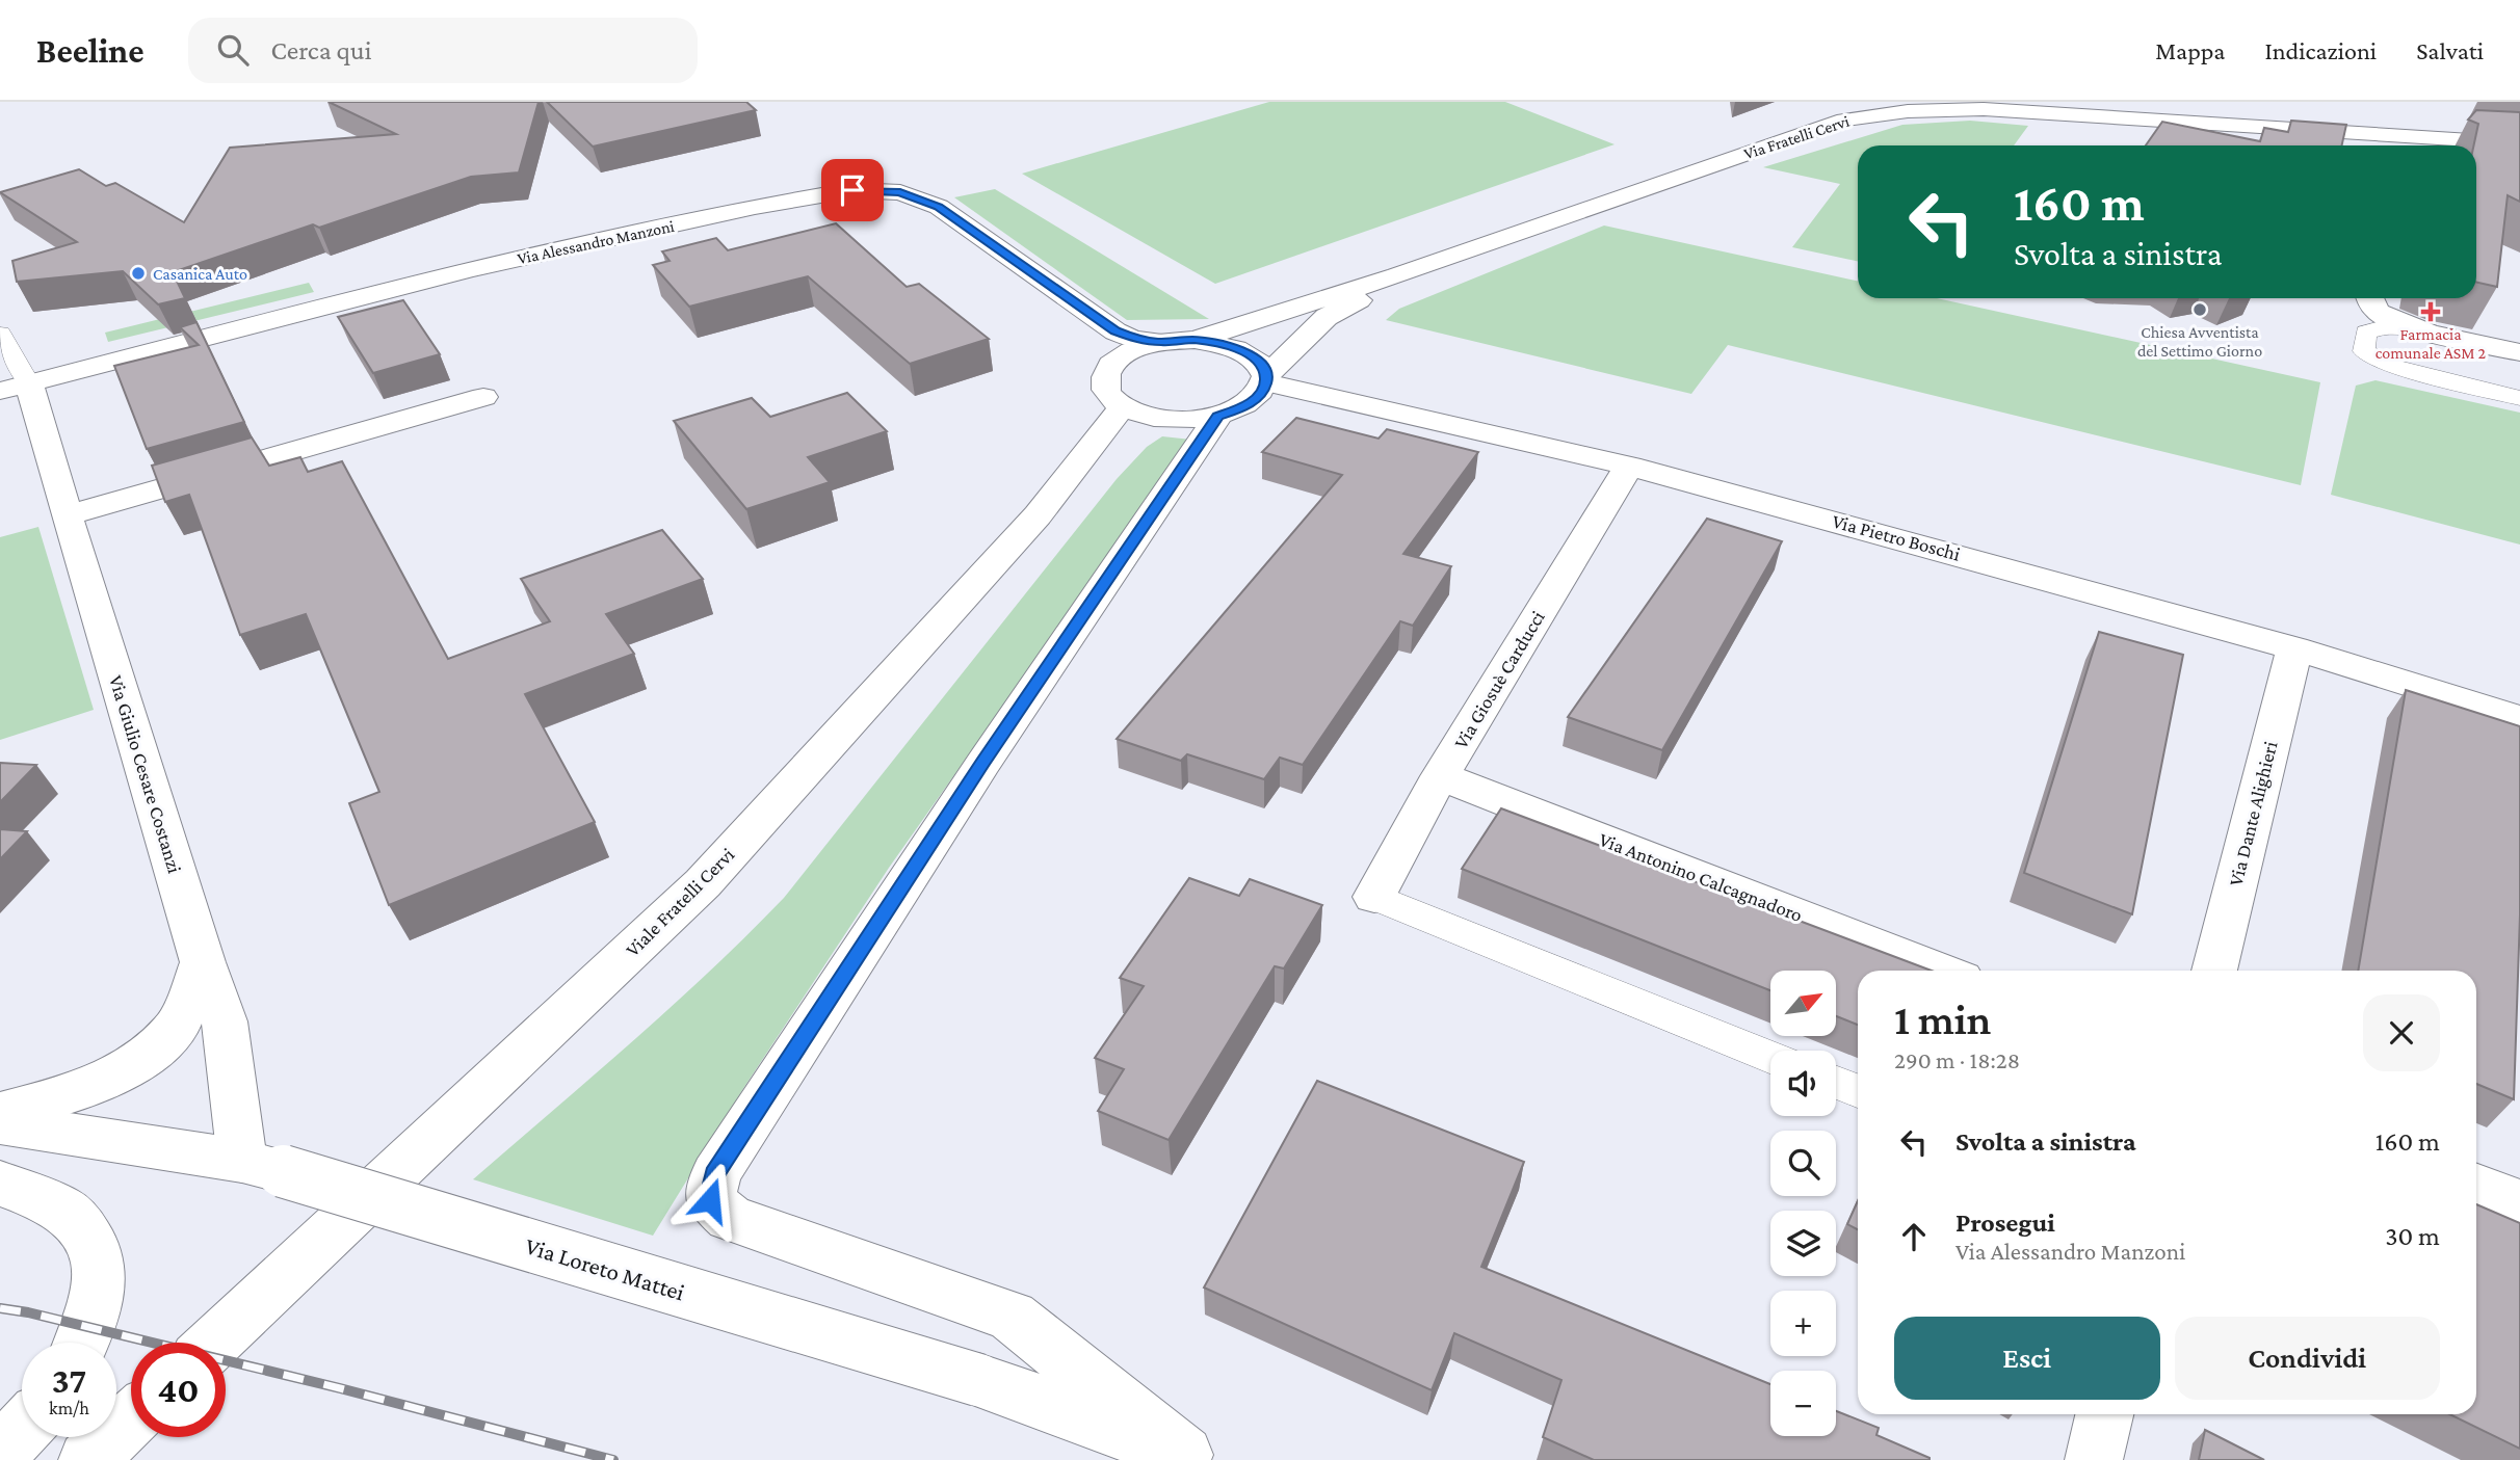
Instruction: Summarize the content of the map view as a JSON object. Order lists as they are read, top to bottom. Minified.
{"streets":{"street":["Via Fratelli Cervi","Via Alessandro Manzoni","Via Pietro Boschi","Via Giosuè Carducci","Via Giulio Cesare Costanzi","Via Dante Alighieri","Via Antonino Calcagnadoro","Viale Fratelli Cervi","Via Loreto Mattei"]},"crossings":[["Via Fratelli Cervi","Via Pietro Boschi"],["Via Alessandro Manzoni","Via Giulio Cesare Costanzi"],["Via Pietro Boschi","Via Giosuè Carducci"],["Via Pietro Boschi","Via Dante Alighieri"],["Via Giosuè Carducci","Via Antonino Calcagnadoro"],["Via Giulio Cesare Costanzi","Via Loreto Mattei"]],"places":{"other":["Casanica Auto","Chiesa Avventista del Settimo Giorno"],"health":["Farmacia comunale ASM 2"]},"north":"top right","page":{"header":"Beeline","search":"Cerca qui","nav":["Mappa","Indicazioni","Salvati"],"turn":["160 m","Svolta a sinistra"],"map_buttons":["+","−"],"heading":["1 min","290 m · 18:28"],"list":[{"name":"Svolta a sinistra","value":"160 m"},{"name":"Prosegui","note":"Via Alessandro Manzoni","value":"30 m"}],"buttons":["Esci","Condividi"],"speed":"37 km/h","limit":"40"}}
